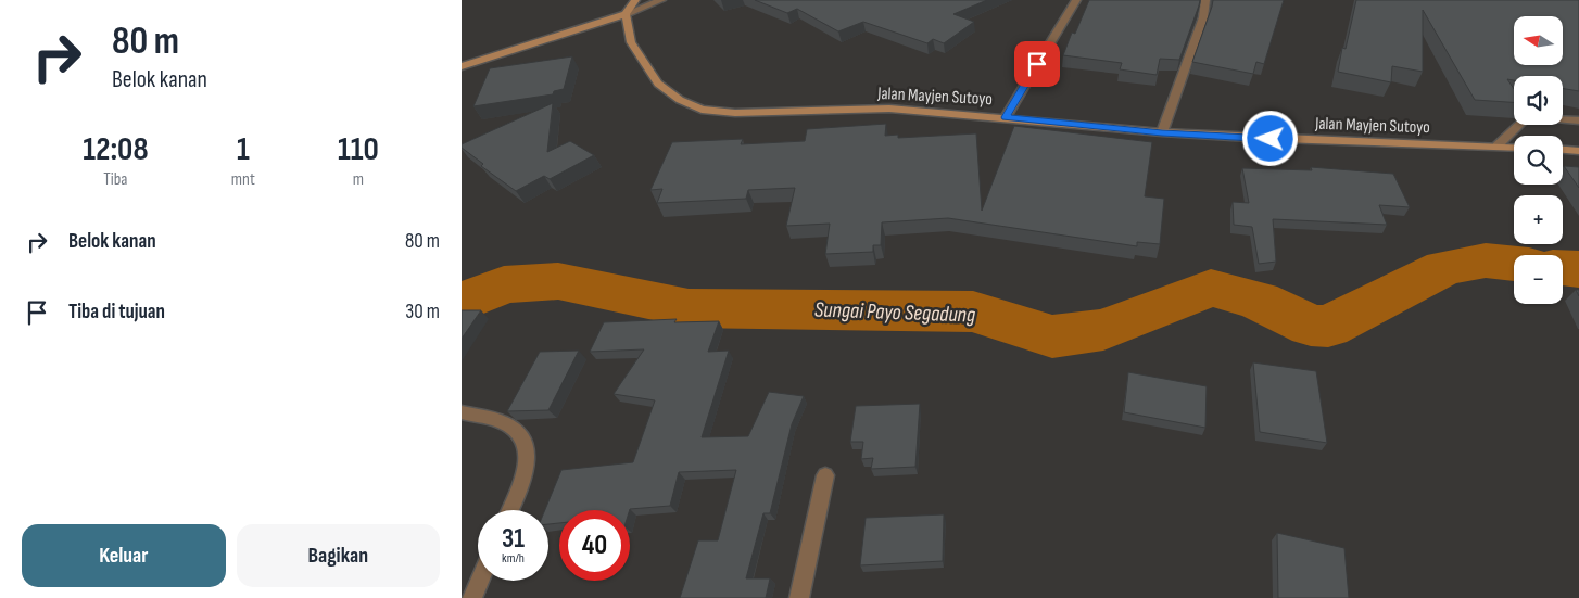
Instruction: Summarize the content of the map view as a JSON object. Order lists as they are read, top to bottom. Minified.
{"streets":{"street":["Jalan Mayjen Sutoyo"]},"water":["Sungai Payo Segadung"],"north":"left","page":{"turn":["80 m","Belok kanan"],"map_buttons":["+","−"],"eta":["12:08","Tiba","1","mnt","110","m"],"list":[{"name":"Belok kanan","value":"80 m"},{"name":"Tiba di tujuan","value":"30 m"}],"speed":"31 km/h","limit":"40","buttons":["Keluar","Bagikan"]}}
